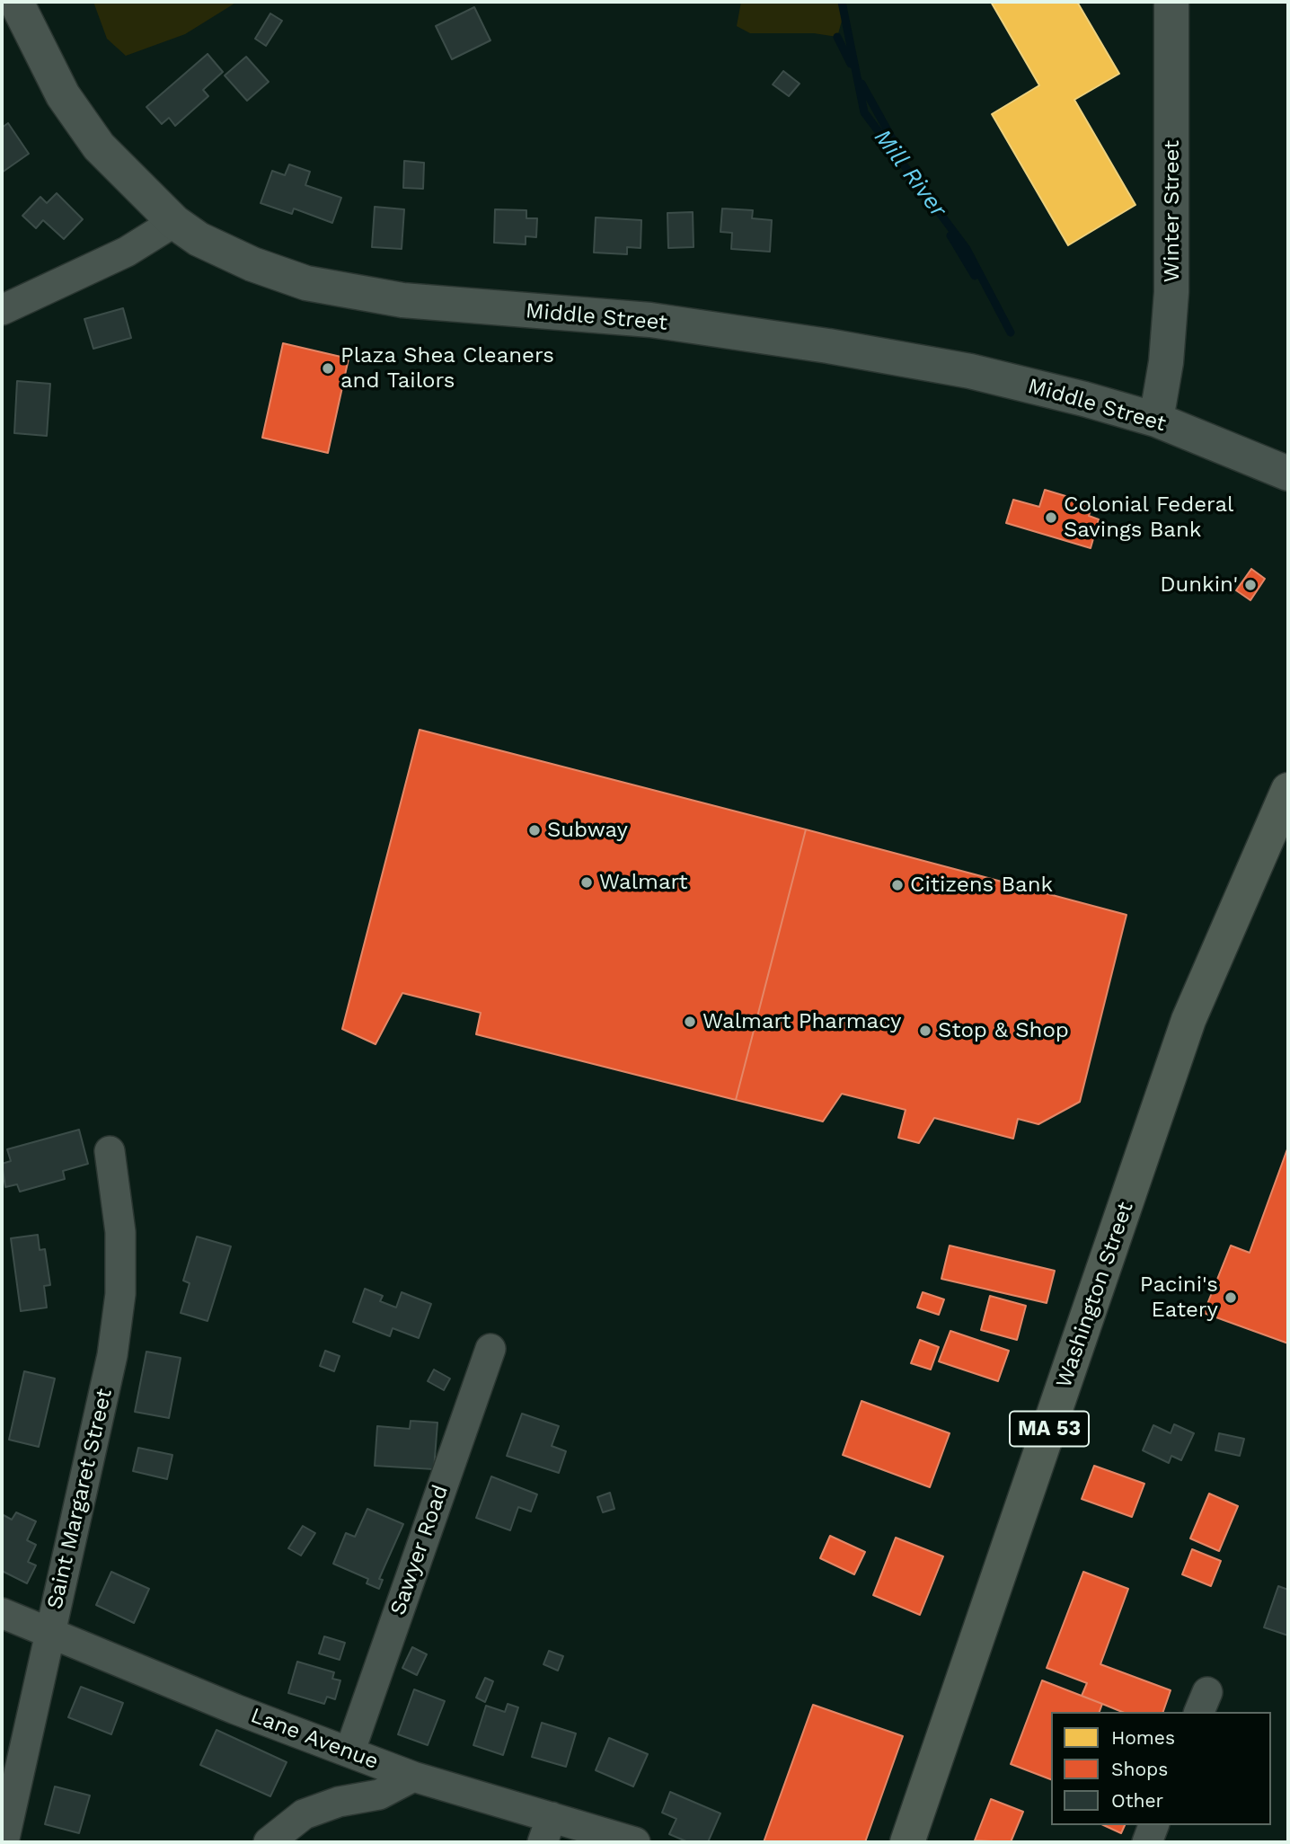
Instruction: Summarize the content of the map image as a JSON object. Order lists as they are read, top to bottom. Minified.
{"streets":{"main road":["Winter Street","Middle Street","Washington Street","MA 53"],"street":["Saint Margaret Street","Sawyer Road","Lane Avenue"]},"crossings":[["Winter Street","Middle Street"],["Saint Margaret Street","Lane Avenue"],["Sawyer Road","Lane Avenue"]],"water":["Mill River"],"places":["Plaza Shea Cleaners and Tailors","Colonial Federal Savings Bank","Dunkin'","Subway","Walmart","Citizens Bank","Walmart Pharmacy","Stop & Shop","Pacini's Eatery"],"legend":["Homes","Shops","Other"]}
